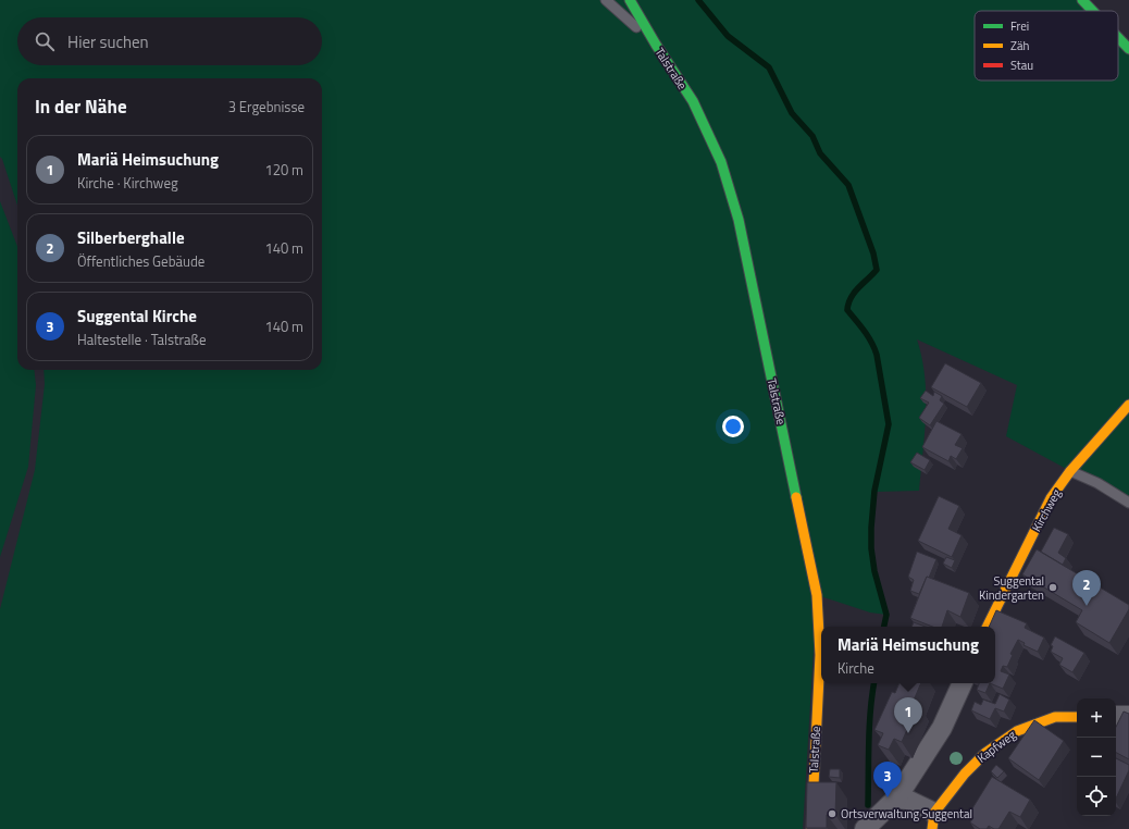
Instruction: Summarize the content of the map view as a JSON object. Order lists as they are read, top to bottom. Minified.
{"streets":{"street":["Talstraße","Kirchweg","Kapfweg"]},"places":["Suggental Kindergarten","Ortsverwaltung Suggental"],"legend":["Frei","Zäh","Stau"],"page":{"search":"Hier suchen","heading":["In der Nähe","3 Ergebnisse"],"list":[{"mark":"1","name":"Mariä Heimsuchung","note":"Kirche · Kirchweg","value":"120 m"},{"mark":"2","name":"Silberberghalle","note":"Öffentliches Gebäude","value":"140 m"},{"mark":"3","name":"Suggental Kirche","note":"Haltestelle · Talstraße","value":"140 m"}],"pins":["2","1","3"],"popup":["Mariä Heimsuchung","Kirche"],"map_buttons":["+","−"]}}
